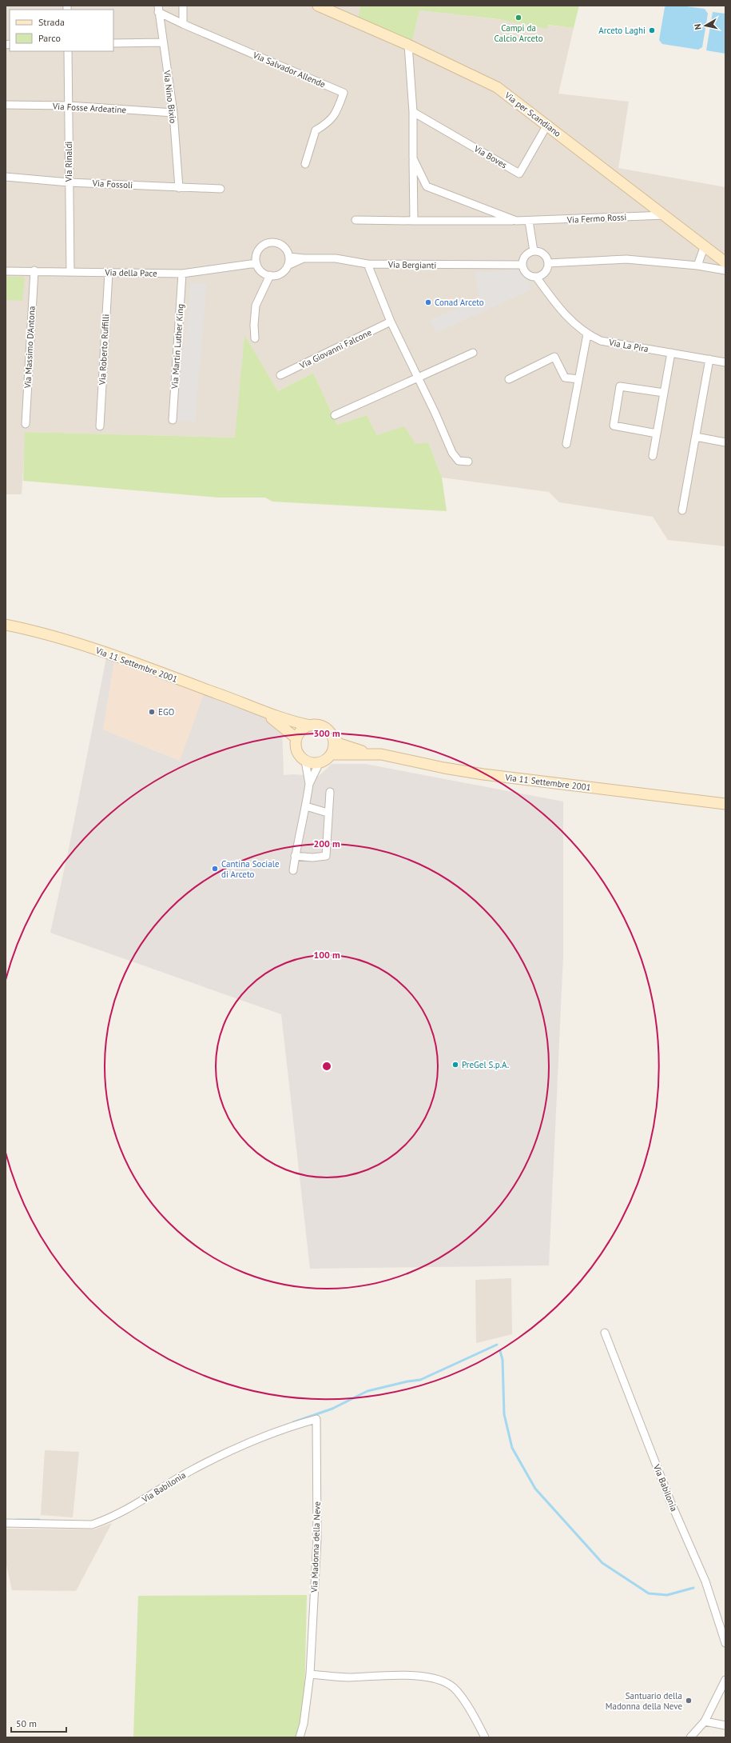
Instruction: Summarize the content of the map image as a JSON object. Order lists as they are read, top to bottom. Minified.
{"streets":{"main road":["Via per Scandiano","Via 11 Settembre 2001"],"street":["Via Salvador Allende","Via Nino Bixio","Via Fosse Ardeatine","Via Boves","Via Rinaldi","Via Fossoli","Via Fermo Rossi","Via Bergianti","Via della Pace","Via La Pira","Via Martin Luther King","Via Massimo D'Antona","Via Giovanni Falcone","Via Roberto Ruffilli","Via Babilonia","Via Madonna della Neve"]},"crossings":[["Via Salvador Allende","Via Nino Bixio"],["Via Nino Bixio","Via Fosse Ardeatine"],["Via Nino Bixio","Via Fossoli"],["Via Fosse Ardeatine","Via Rinaldi"],["Via per Scandiano","Via Boves"],["Via per Scandiano","Via Fermo Rossi"],["Via Boves","Via Fermo Rossi"],["Via Rinaldi","Via Fossoli"],["Via Rinaldi","Via della Pace"],["Via Bergianti","Via della Pace"],["Via Bergianti","Via La Pira"],["Via della Pace","Via Martin Luther King"],["Via della Pace","Via Massimo D'Antona"],["Via della Pace","Via Roberto Ruffilli"],["Via Babilonia","Via Madonna della Neve"]],"places":["Campi da Calcio Arceto","Arceto Laghi","Conad Arceto","EGO","Cantina Sociale di Arceto","PreGel S.p.A.","Santuario della Madonna della Neve"],"legend":["Strada","Parco"],"scale_bar":"50 m","north":"left","rings":["300 m","200 m","100 m"]}
